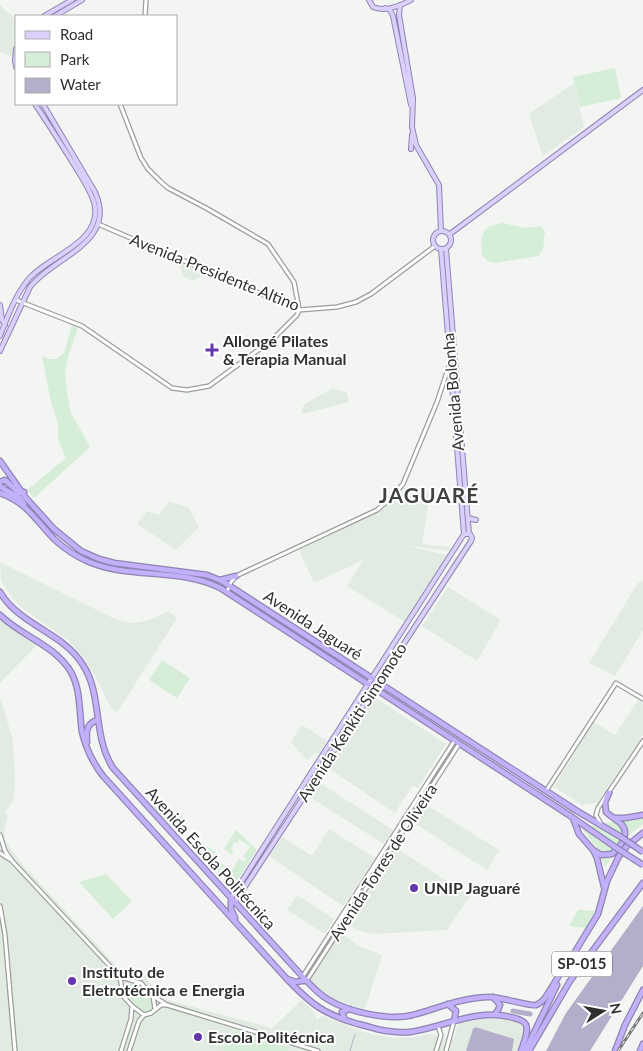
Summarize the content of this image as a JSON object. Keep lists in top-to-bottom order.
{
  "streets": {
    "highway": ["Avenida Jaguaré", "Avenida Escola Politécnica", "SP-015"],
    "main road": ["Avenida Bolonha", "Avenida Kenkiti Simomoto"],
    "street": ["Avenida Presidente Altino", "Avenida Torres de Oliveira"]
  },
  "crossings": [
    ["Avenida Presidente Altino", "Avenida Bolonha"],
    ["Avenida Bolonha", "Avenida Kenkiti Simomoto"],
    ["Avenida Jaguaré", "Avenida Kenkiti Simomoto"],
    ["Avenida Jaguaré", "Avenida Torres de Oliveira"],
    ["Avenida Kenkiti Simomoto", "Avenida Escola Politécnica"],
    ["Avenida Escola Politécnica", "Avenida Torres de Oliveira"]
  ],
  "districts": ["JAGUARÉ"],
  "places": {
    "health": ["Allongé Pilates & Terapia Manual"],
    "other": ["UNIP Jaguaré", "Instituto de Eletrotécnica e Energia", "Escola Politécnica"]
  },
  "legend": ["Road", "Park", "Water"],
  "north": "right"
}
